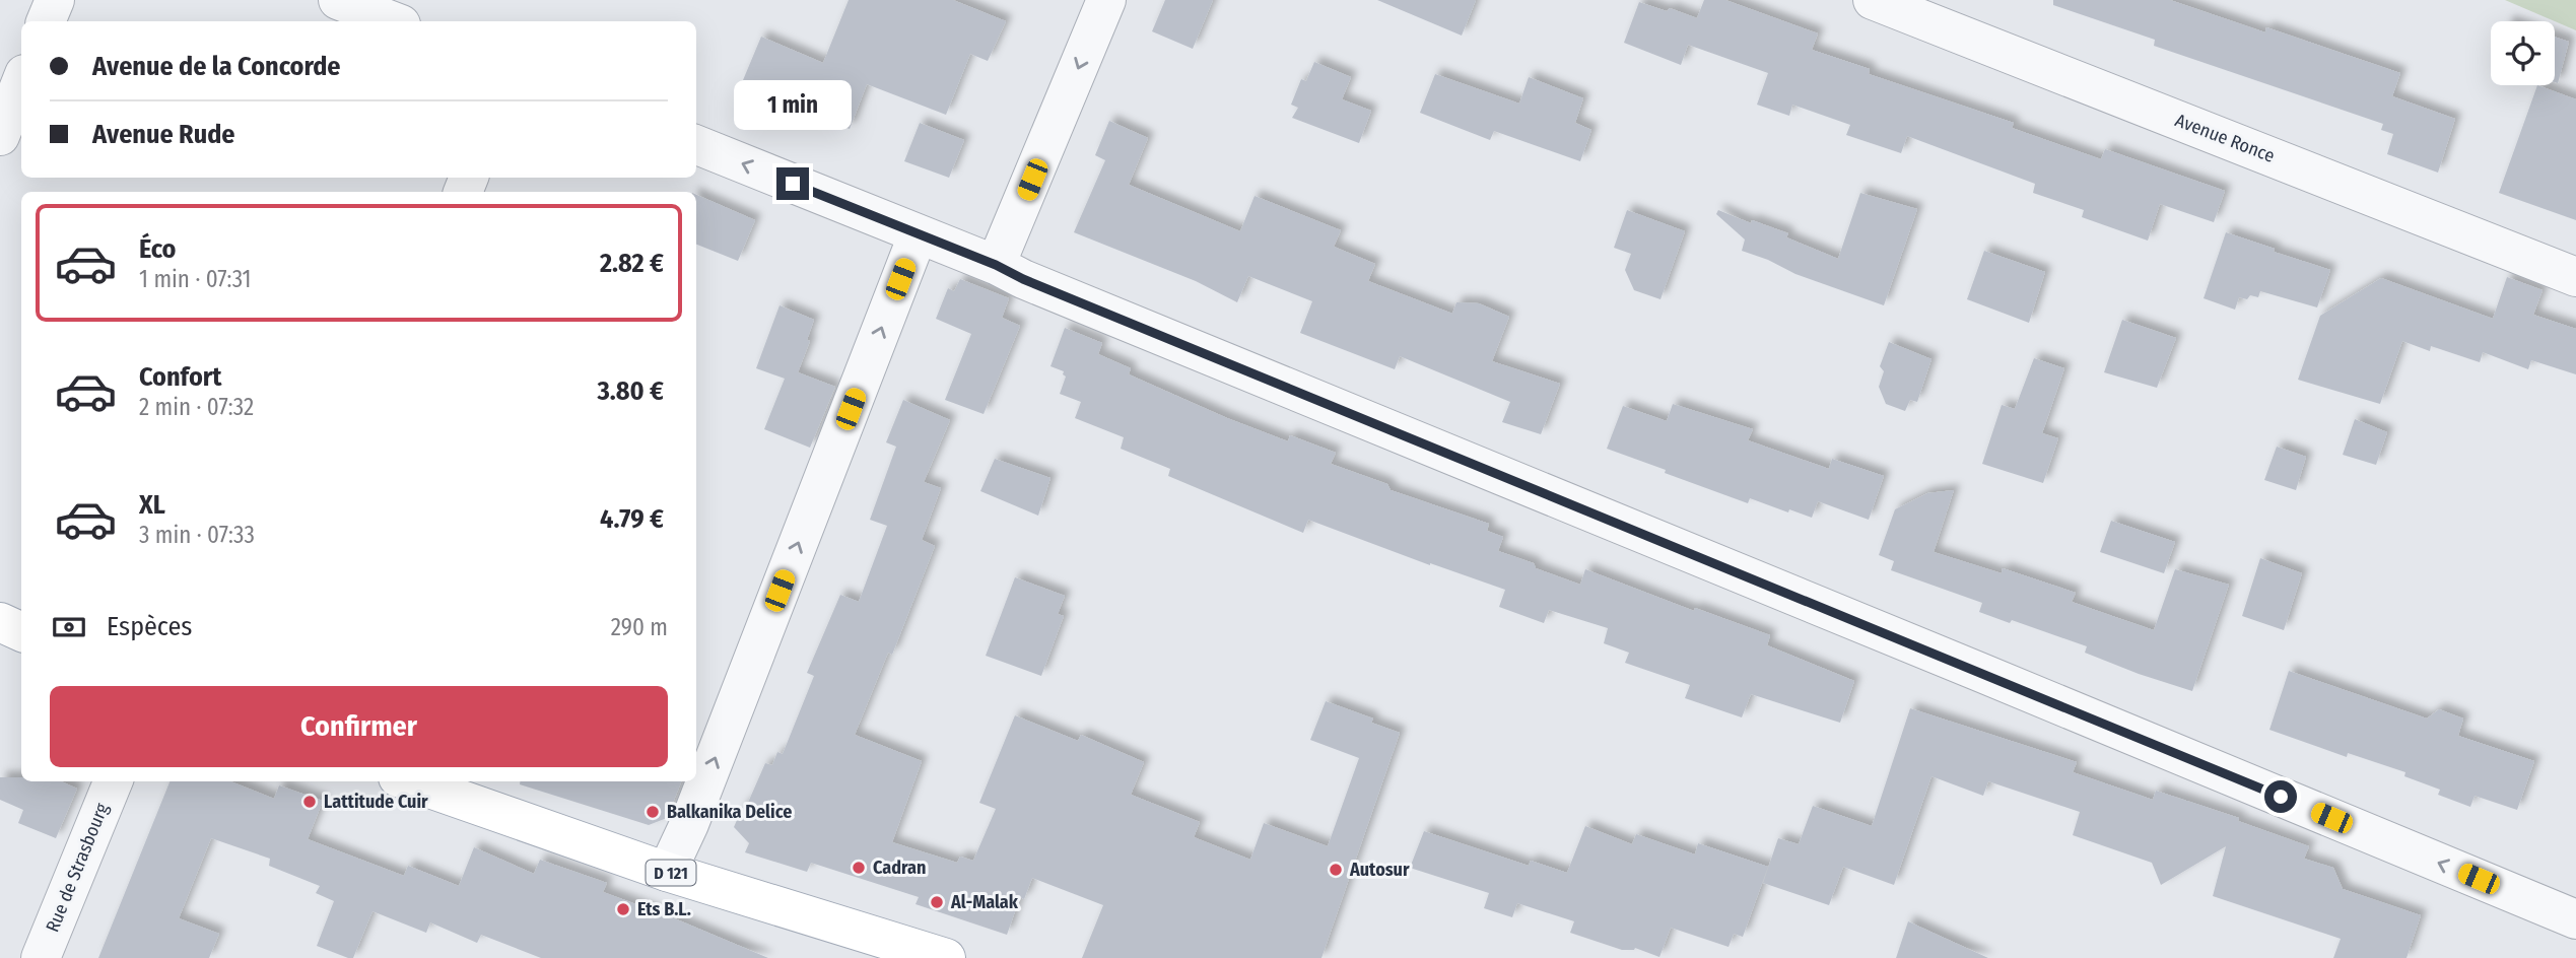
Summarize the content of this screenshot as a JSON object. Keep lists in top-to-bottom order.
{
  "streets": {
    "main road": ["D 121"],
    "street": ["Avenue Ronce", "Rue de Strasbourg"]
  },
  "places": [
    "Lattitude Cuir",
    "Balkanika Delice",
    "Cadran",
    "Autosur",
    "Al-Malak",
    "Ets B.L."
  ],
  "page": {
    "banner": ["Avenue de la Concorde", "Avenue Rude"],
    "bubble": "1 min",
    "list": [
      {
        "name": "Éco",
        "note": "1 min · 07:31",
        "value": "2.82 €"
      },
      {
        "name": "Confort",
        "note": "2 min · 07:32",
        "value": "3.80 €"
      },
      {
        "name": "XL",
        "note": "3 min · 07:33",
        "value": "4.79 €"
      }
    ],
    "pay": ["Espèces", "290 m"],
    "buttons": "Confirmer"
  }
}
